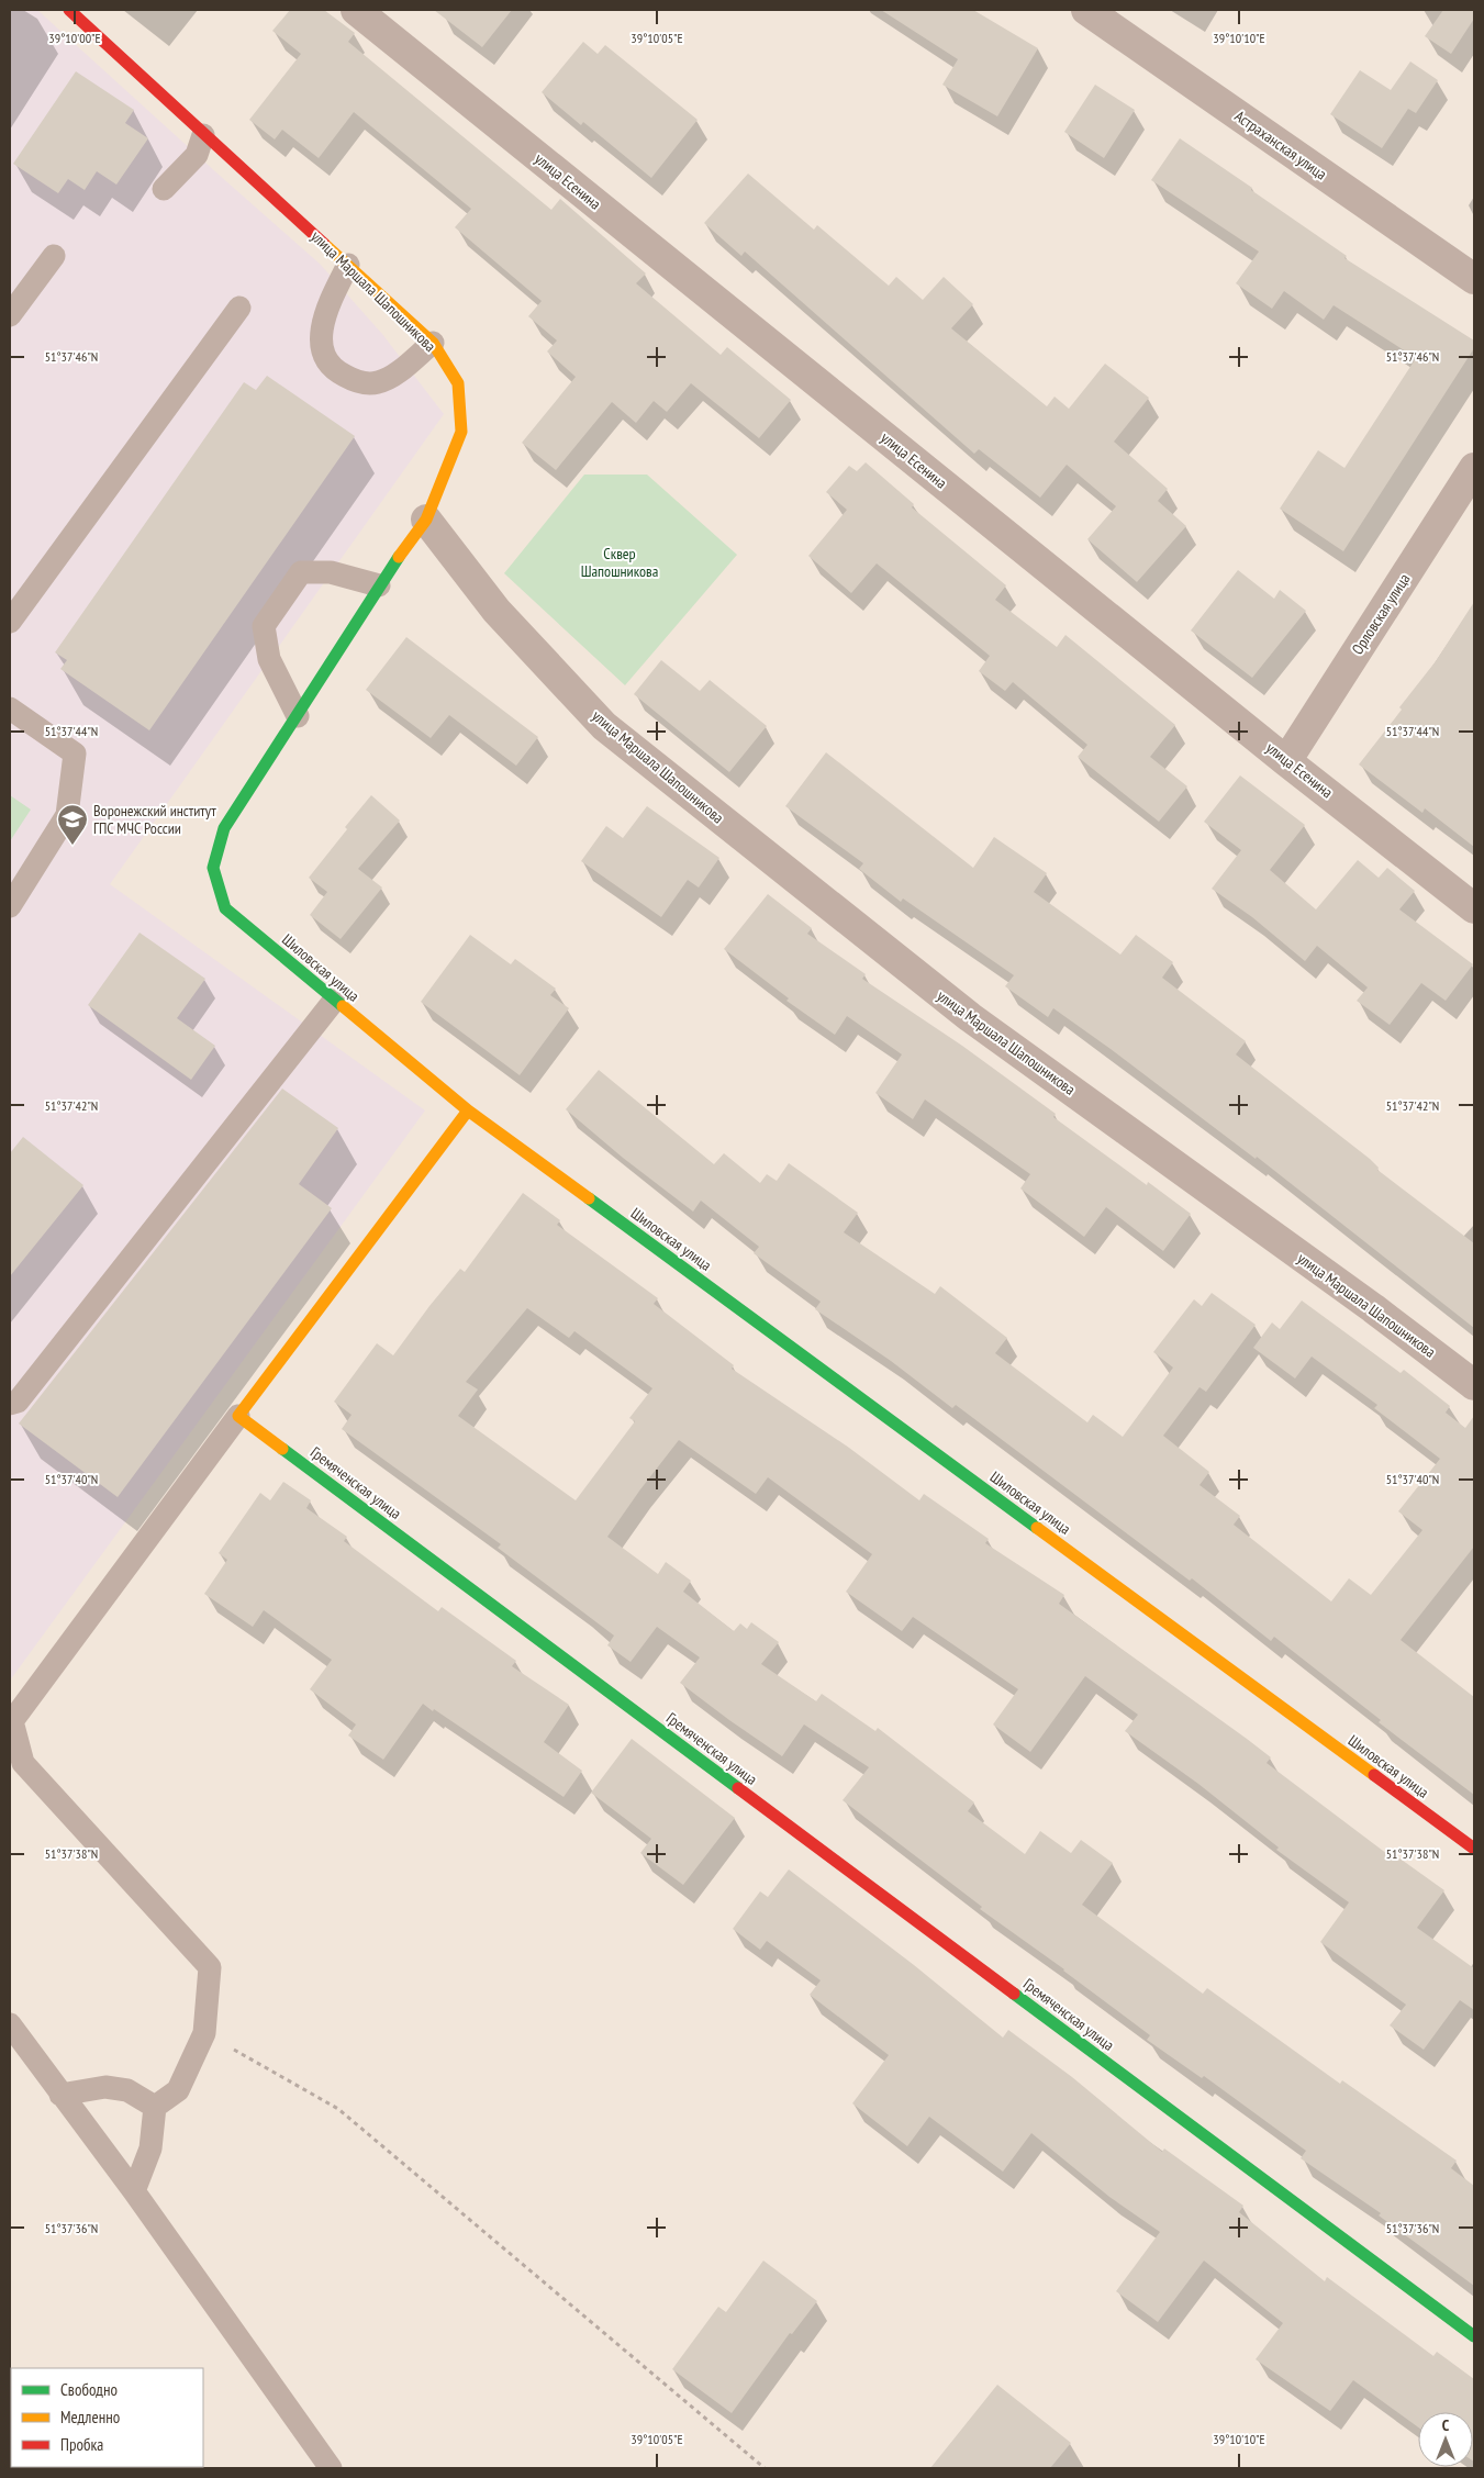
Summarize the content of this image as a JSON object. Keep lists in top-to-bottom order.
{
  "streets": {
    "street": [
      "Астраханская улица",
      "улица Есенина",
      "улица Маршала Шапошникова",
      "Орловская улица",
      "Шиловская улица",
      "Гремяченская улица"
    ]
  },
  "crossings": [
    ["улица Есенина", "Орловская улица"],
    ["улица Маршала Шапошникова", "Шиловская улица"]
  ],
  "parks": ["Сквер Шапошникова"],
  "places": {
    "school or university": ["Воронежский институт ГПС МЧС России"]
  },
  "legend": ["Свободно", "Медленно", "Пробка"],
  "north": "top",
  "coordinates": [
    "39°10'00\"E",
    "39°10'05\"E",
    "39°10'10\"E",
    "51°37'46\"N",
    "51°37'44\"N",
    "51°37'42\"N",
    "51°37'40\"N",
    "51°37'38\"N",
    "51°37'36\"N"
  ]
}
